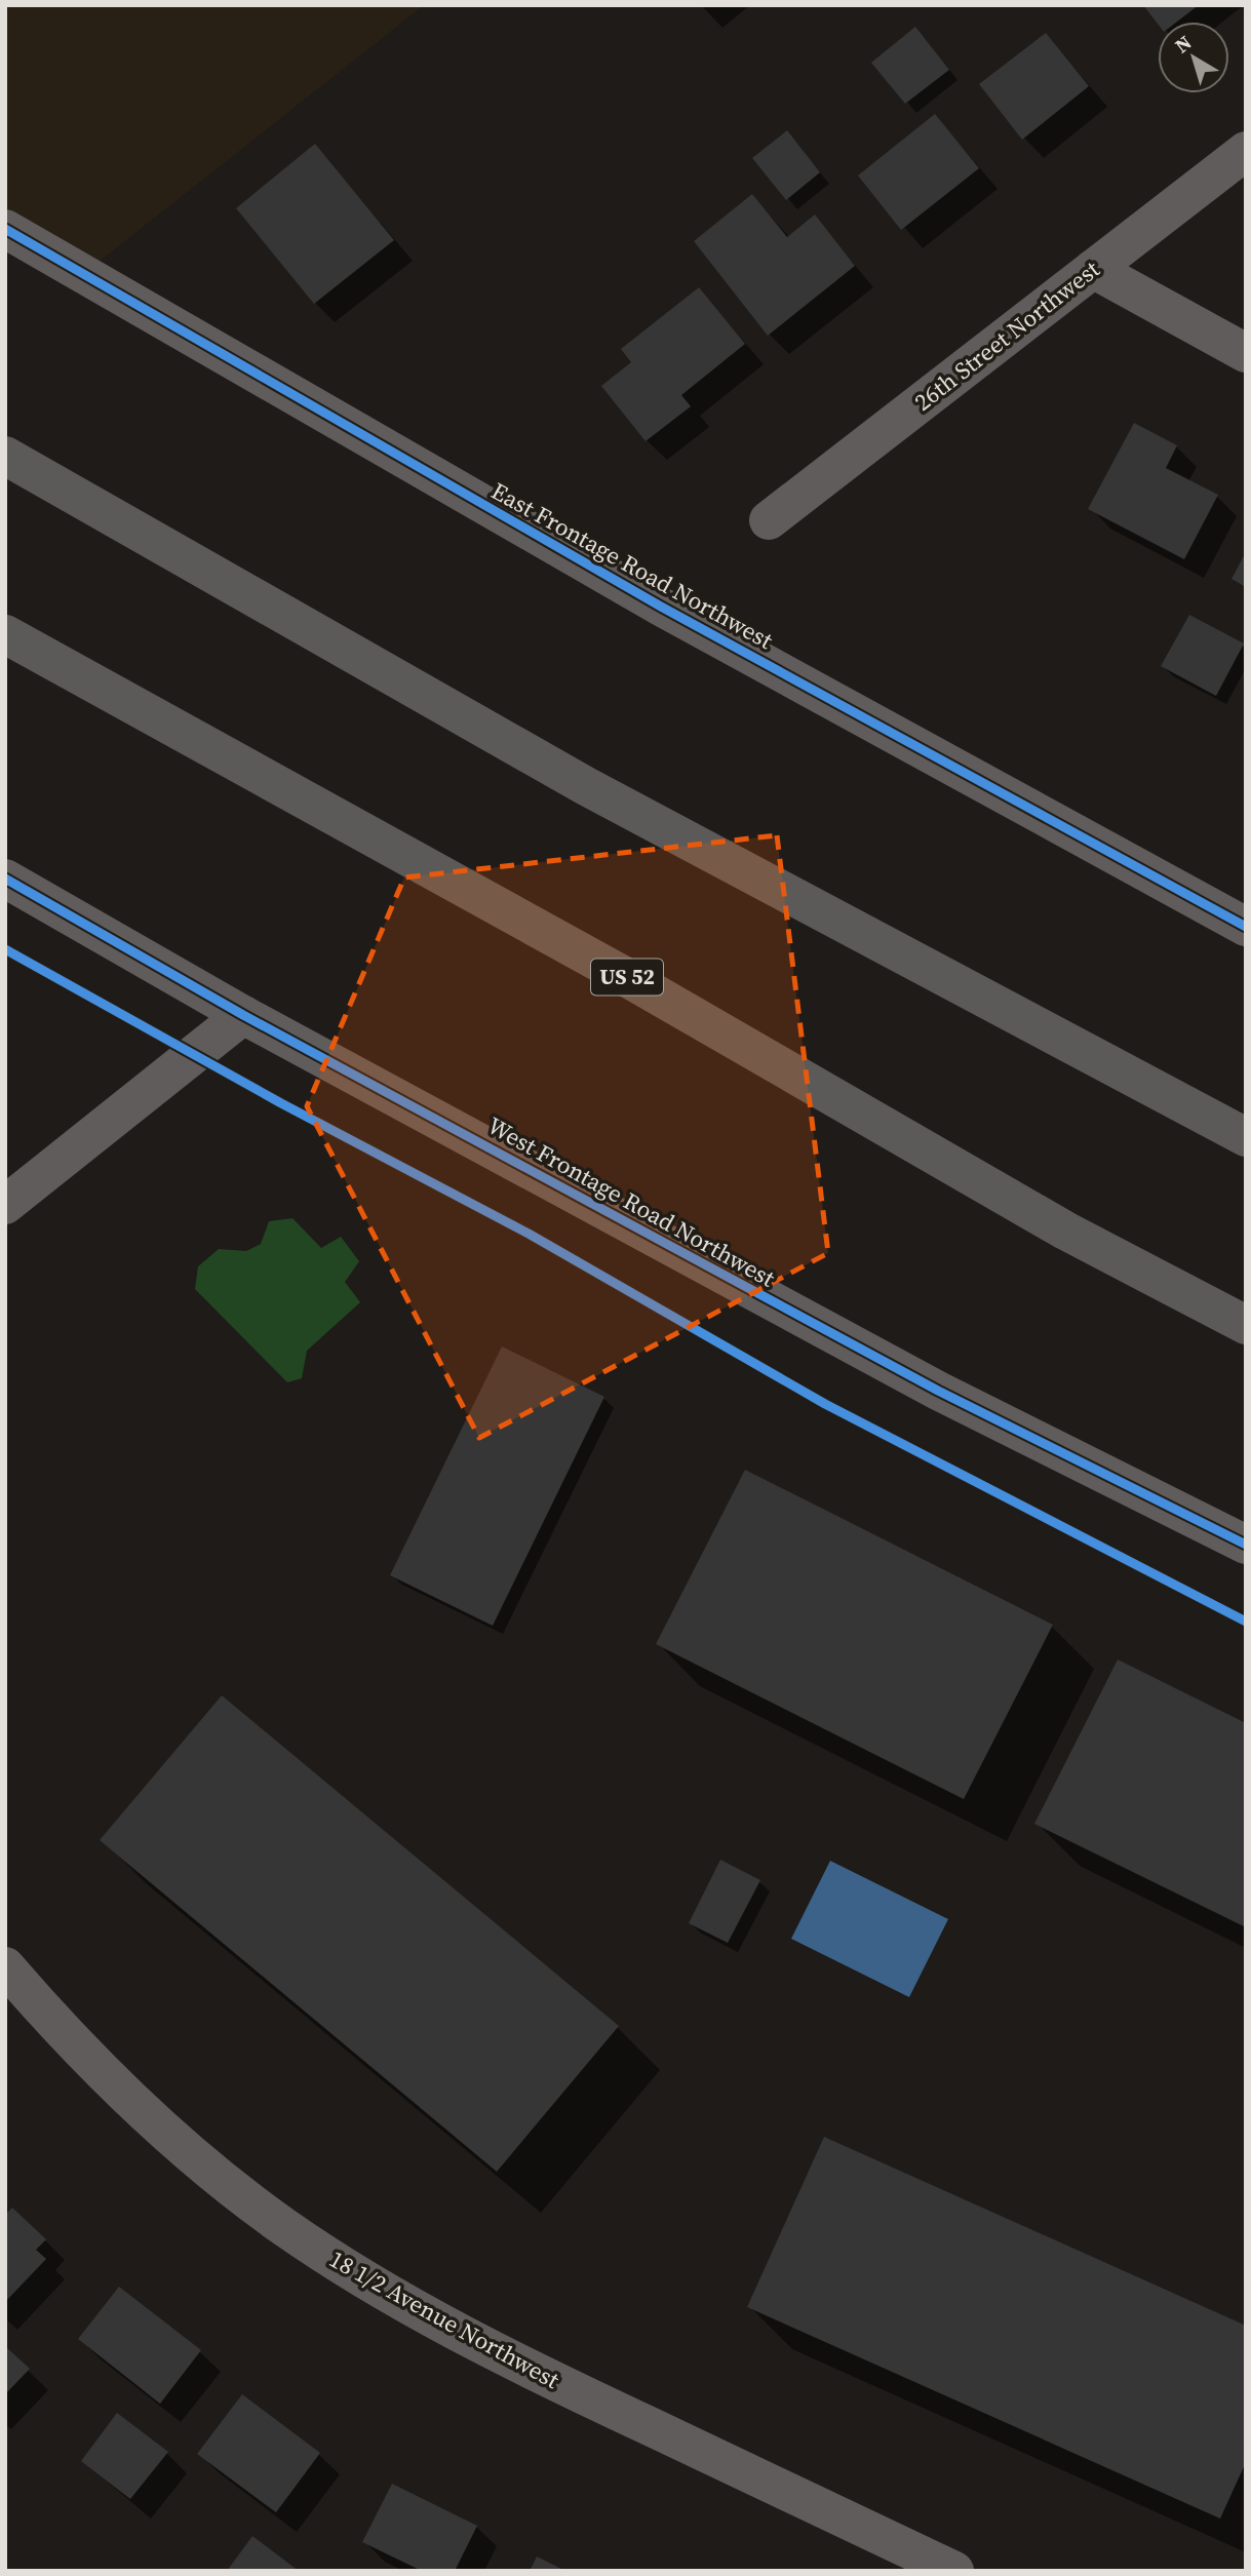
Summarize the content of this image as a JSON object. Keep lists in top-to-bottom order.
{
  "streets": {
    "highway": ["US 52"],
    "street": [
      "26th Street Northwest",
      "East Frontage Road Northwest",
      "West Frontage Road Northwest",
      "18 1/2 Avenue Northwest"
    ]
  },
  "north": "top left"
}
